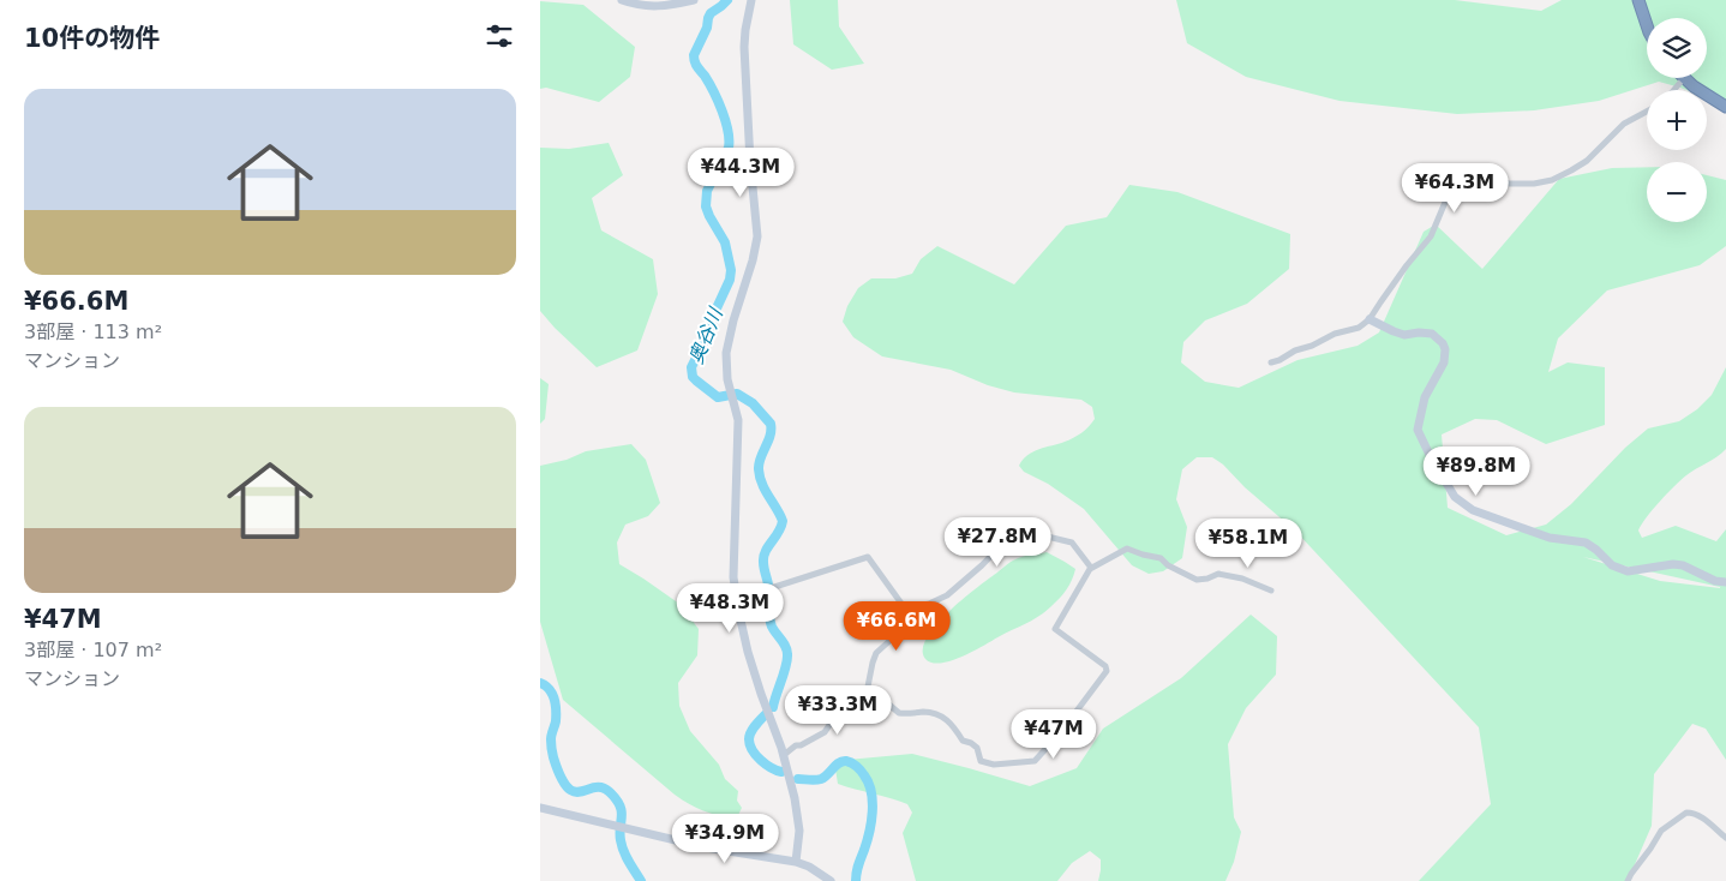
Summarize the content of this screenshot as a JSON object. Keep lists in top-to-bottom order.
{
  "water": ["奥谷川"],
  "page": {
    "heading": "10件の物件",
    "map_buttons": ["+", "−"],
    "list": [
      {
        "name": "¥66.6M",
        "note": "3部屋 · 113 m² · マンション"
      },
      {
        "name": "¥47M",
        "note": "3部屋 · 107 m² · マンション"
      }
    ],
    "price": [
      "¥44.3M",
      "¥64.3M",
      "¥89.8M",
      "¥27.8M",
      "¥58.1M",
      "¥48.3M",
      "¥66.6M",
      "¥33.3M",
      "¥47M",
      "¥34.9M"
    ]
  }
}
